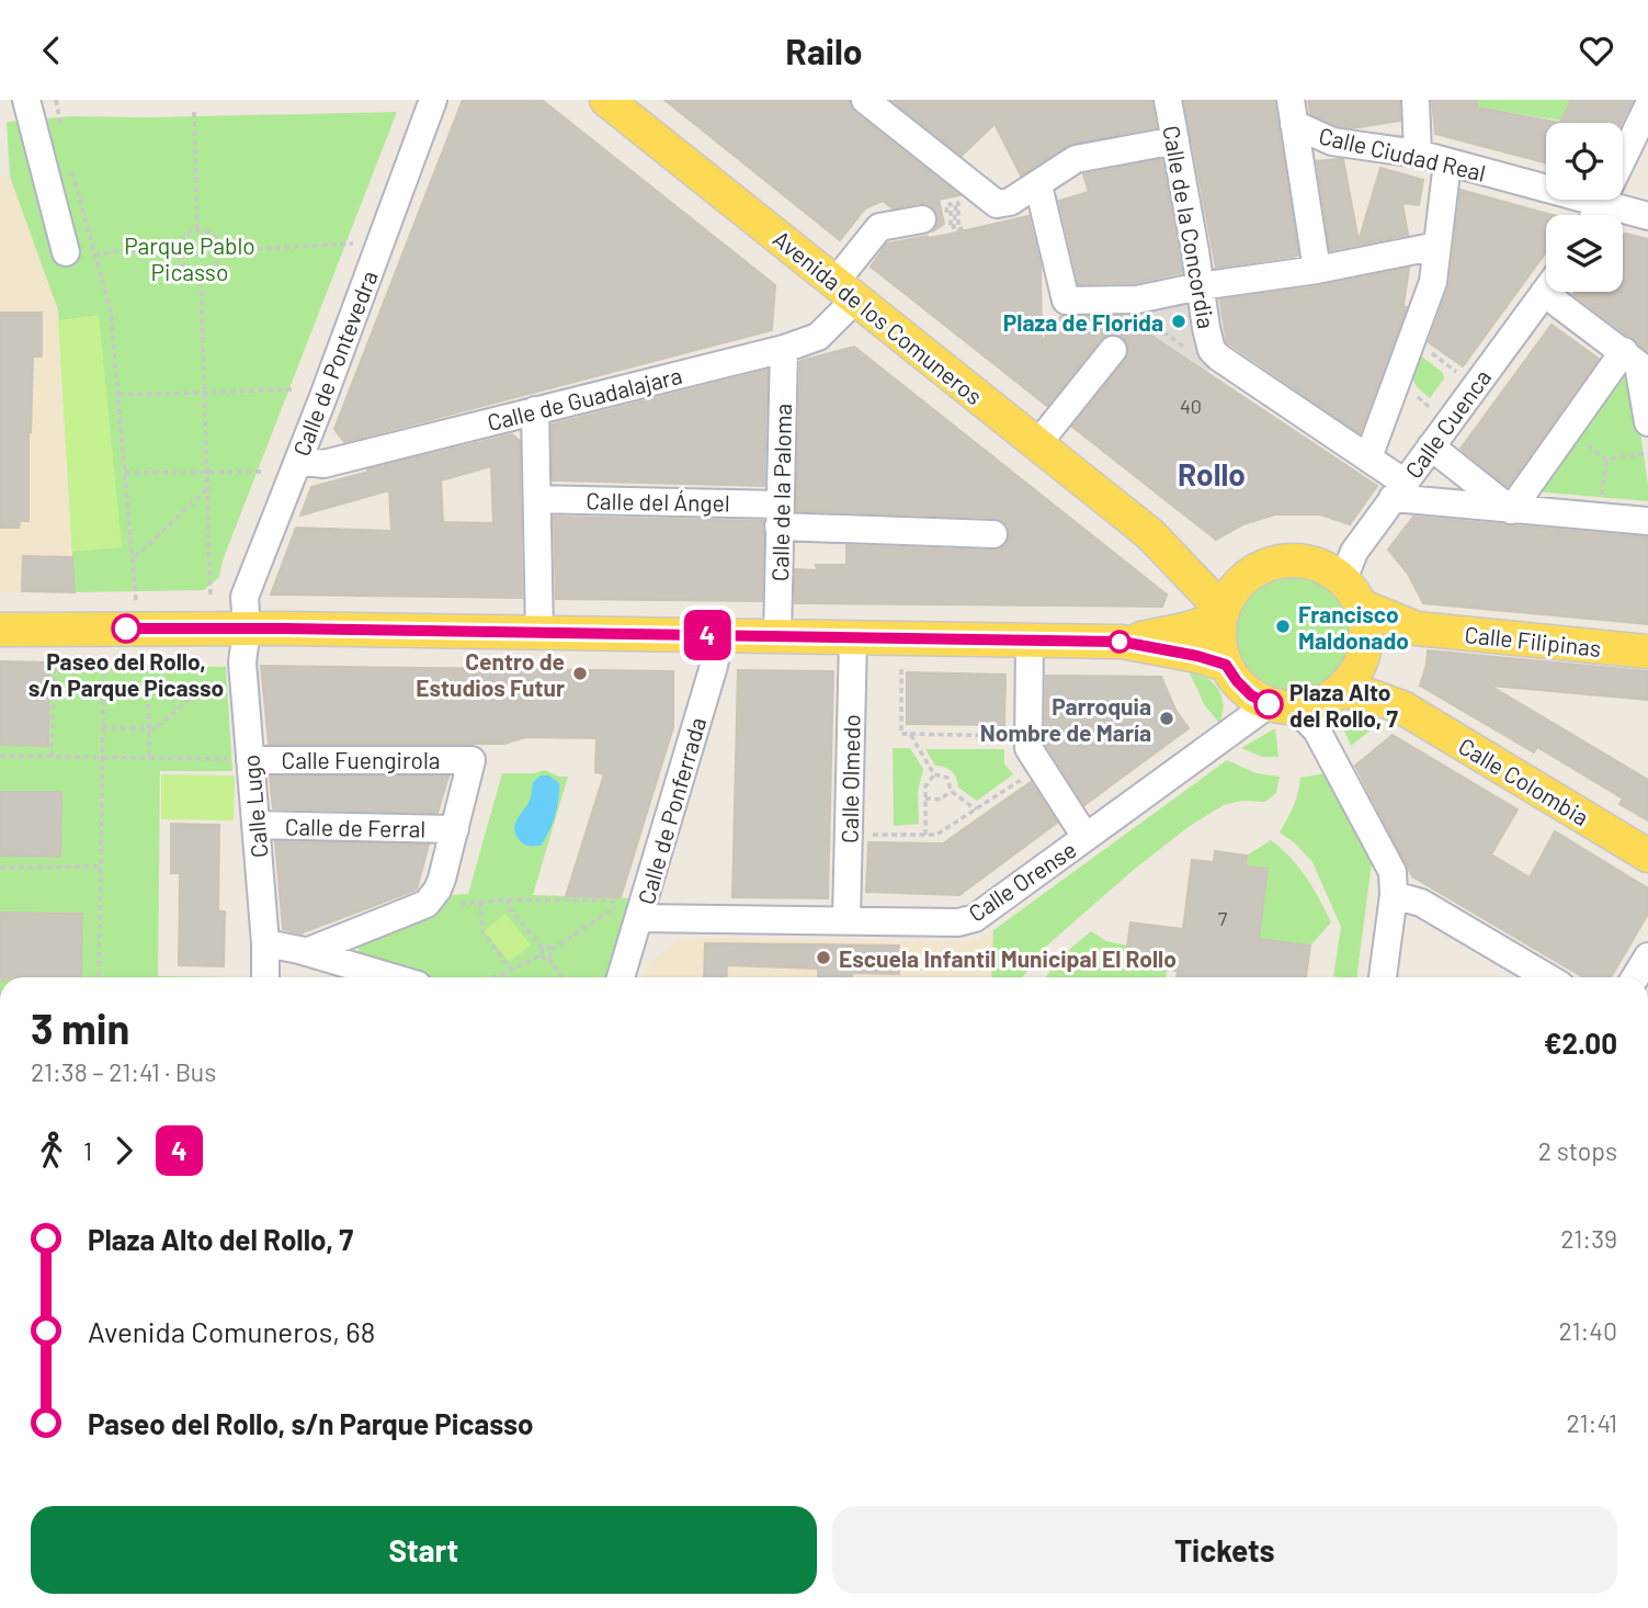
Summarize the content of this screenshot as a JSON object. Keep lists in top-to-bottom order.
{
  "streets": {
    "main road": ["Avenida de los Comuneros", "Calle Filipinas", "Calle Colombia"],
    "street": [
      "Calle Ciudad Real",
      "Calle de la Concordia",
      "Calle de Pontevedra",
      "Calle de Guadalajara",
      "Calle Cuenca",
      "Calle de la Paloma",
      "Calle del Ángel",
      "Calle Fuengirola",
      "Calle Olmedo",
      "Calle Lugo",
      "Calle de Ponferrada",
      "Calle de Ferral",
      "Calle Orense"
    ]
  },
  "crossings": [
    ["Calle de la Concordia", "Calle Cuenca"],
    ["Avenida de los Comuneros", "Calle de Guadalajara"],
    ["Avenida de los Comuneros", "Calle Cuenca"],
    ["Avenida de los Comuneros", "Calle Filipinas"],
    ["Avenida de los Comuneros", "Calle Colombia"],
    ["Avenida de los Comuneros", "Calle Orense"],
    ["Calle de Pontevedra", "Calle de Guadalajara"],
    ["Calle de Pontevedra", "Calle Lugo"],
    ["Calle de Guadalajara", "Calle de la Paloma"],
    ["Calle Cuenca", "Calle Filipinas"],
    ["Calle Cuenca", "Calle Colombia"],
    ["Calle Cuenca", "Calle Orense"],
    ["Calle de la Paloma", "Calle del Ángel"],
    ["Calle Filipinas", "Calle Colombia"],
    ["Calle Filipinas", "Calle Orense"],
    ["Calle Fuengirola", "Calle Lugo"],
    ["Calle Fuengirola", "Calle de Ferral"],
    ["Calle Olmedo", "Calle Orense"],
    ["Calle Colombia", "Calle Orense"],
    ["Calle Lugo", "Calle de Ferral"],
    ["Calle de Ponferrada", "Calle Orense"]
  ],
  "districts": ["Rollo"],
  "parks": ["Parque Pablo Picasso"],
  "places": [
    "Plaza de Florida",
    "Francisco Maldonado",
    "Paseo del Rollo, s/n Parque Picasso",
    "Centro de Estudios Futur",
    "Plaza Alto del Rollo, 7",
    "Parroquia Nombre de María",
    "Escuela Infantil Municipal El Rollo"
  ],
  "lines": ["bus line 4"],
  "house_numbers": ["40", "7"],
  "page": {
    "header": "Railo",
    "on_map": "4",
    "heading": ["3 min", "21:38 – 21:41 · Bus", "€2.00"],
    "legs": ["1", "4", "2 stops"],
    "list": [
      {
        "name": "Plaza Alto del Rollo, 7",
        "value": "21:39"
      },
      {
        "name": "Avenida Comuneros, 68",
        "value": "21:40"
      },
      {
        "name": "Paseo del Rollo, s/n Parque Picasso",
        "value": "21:41"
      }
    ],
    "buttons": ["Start", "Tickets"]
  }
}
